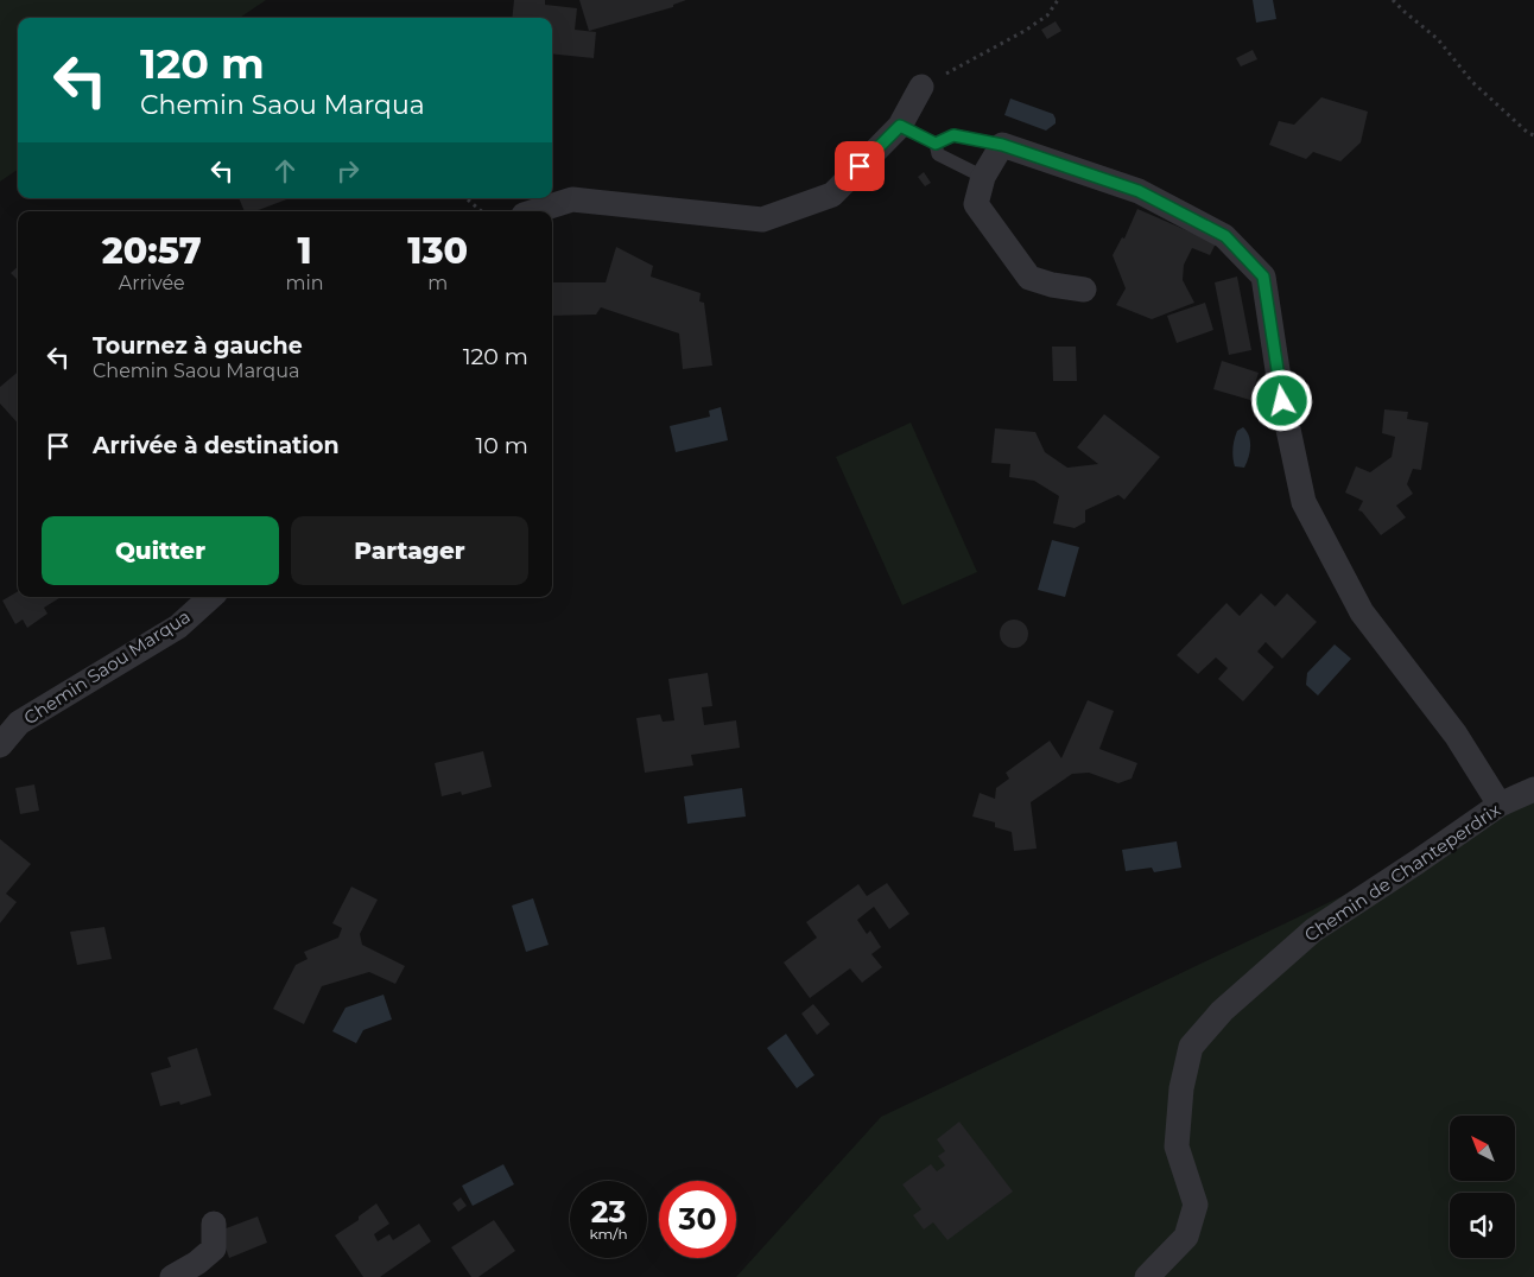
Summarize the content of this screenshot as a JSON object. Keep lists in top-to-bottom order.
{
  "streets": {
    "street": ["Chemin Saou Marqua", "Chemin de Chanteperdrix"]
  },
  "north": "top left",
  "page": {
    "turn": ["120 m", "Chemin Saou Marqua"],
    "eta": [
      "20:57",
      "Arrivée",
      "1",
      "min",
      "130",
      "m"
    ],
    "list": [
      {
        "name": "Tournez à gauche",
        "note": "Chemin Saou Marqua",
        "value": "120 m"
      },
      {
        "name": "Arrivée à destination",
        "value": "10 m"
      }
    ],
    "buttons": ["Quitter", "Partager"],
    "speed": "23 km/h",
    "limit": "30"
  }
}
